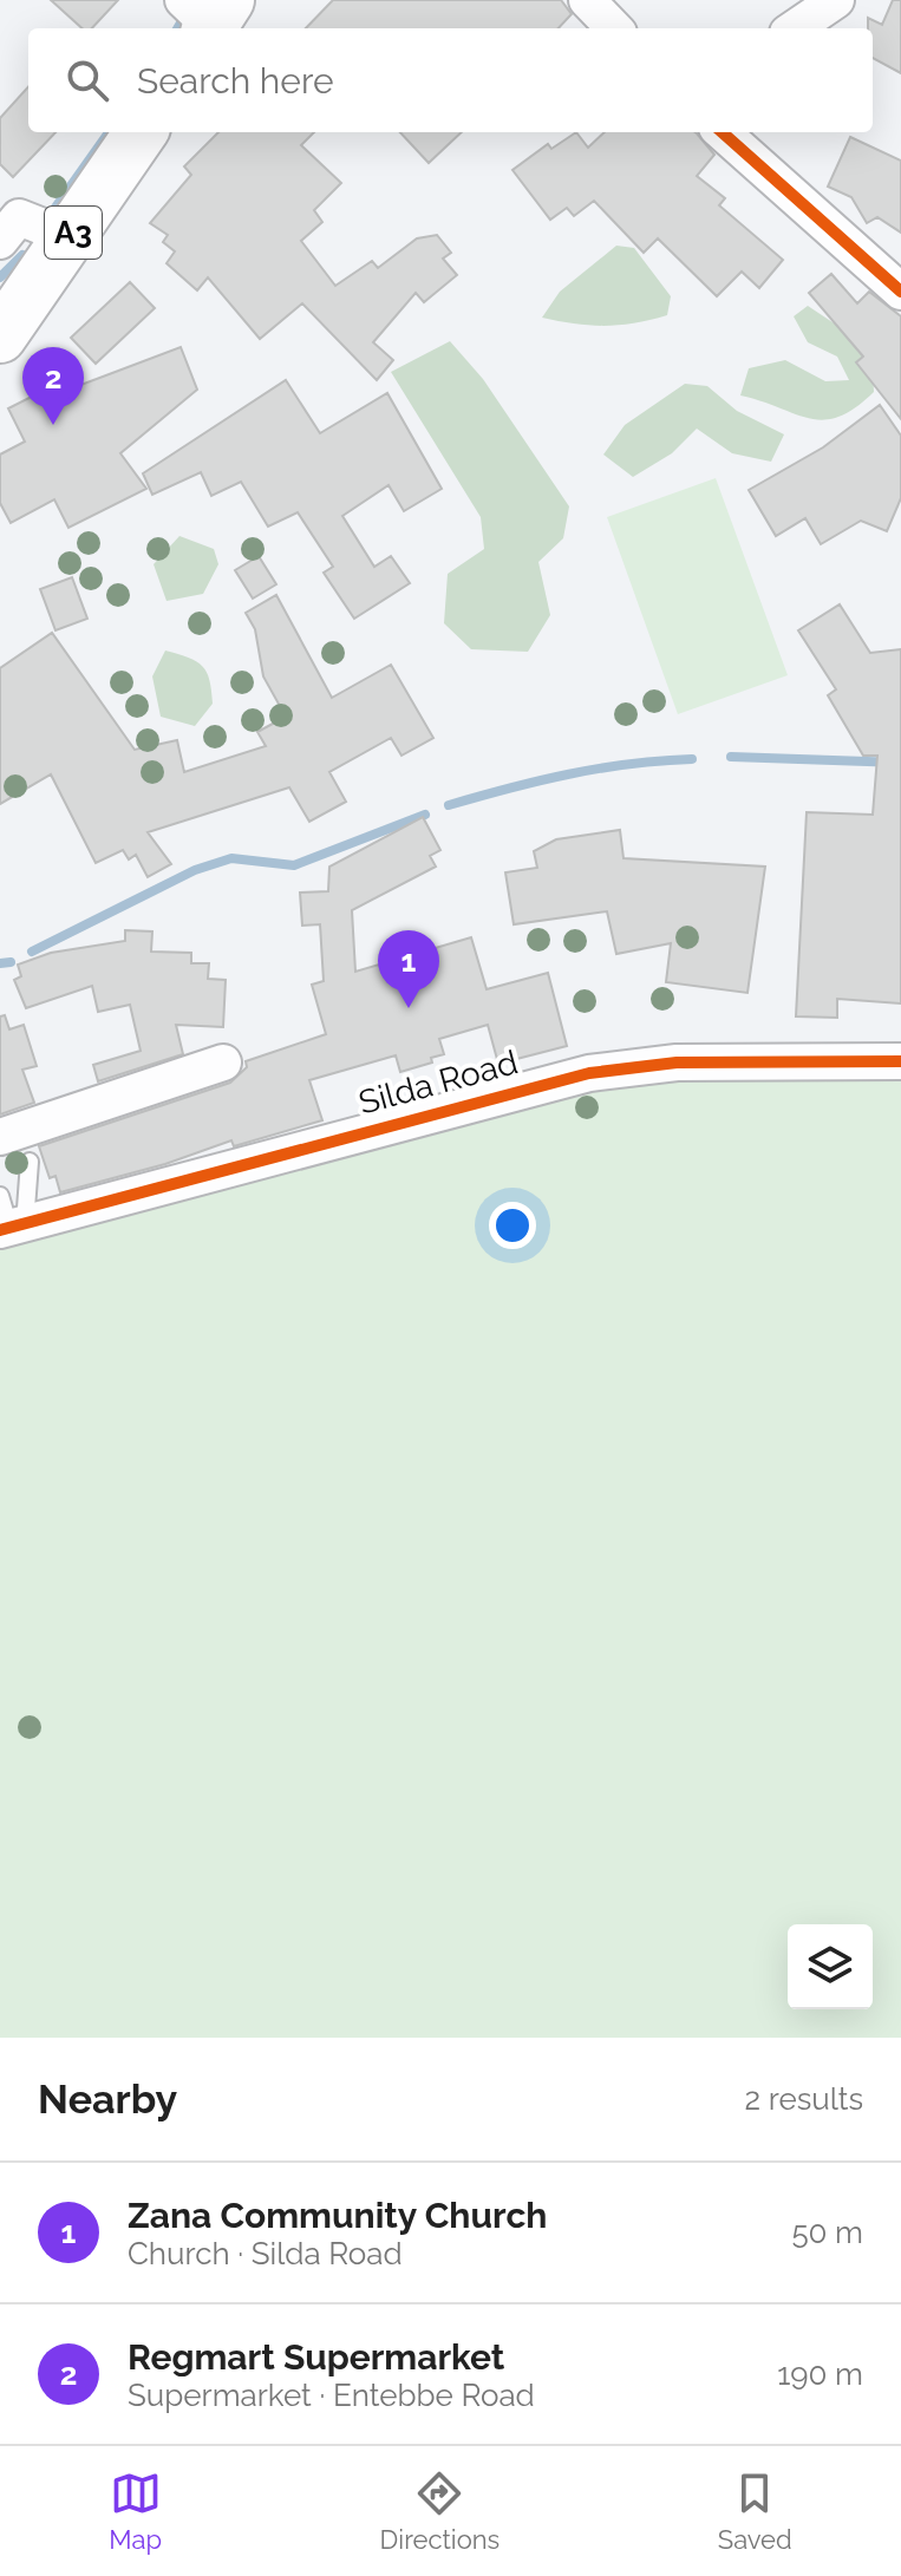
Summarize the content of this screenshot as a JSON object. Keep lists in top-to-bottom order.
{
  "streets": {
    "main road": ["A3"],
    "street": ["Silda Road"]
  },
  "page": {
    "search": "Search here",
    "pins": ["2", "1"],
    "heading": ["Nearby", "2 results"],
    "list": [
      {
        "mark": "1",
        "name": "Zana Community Church",
        "note": "Church · Silda Road",
        "value": "50 m"
      },
      {
        "mark": "2",
        "name": "Regmart Supermarket",
        "note": "Supermarket · Entebbe Road",
        "value": "190 m"
      }
    ],
    "nav": ["Map", "Directions", "Saved"]
  }
}
